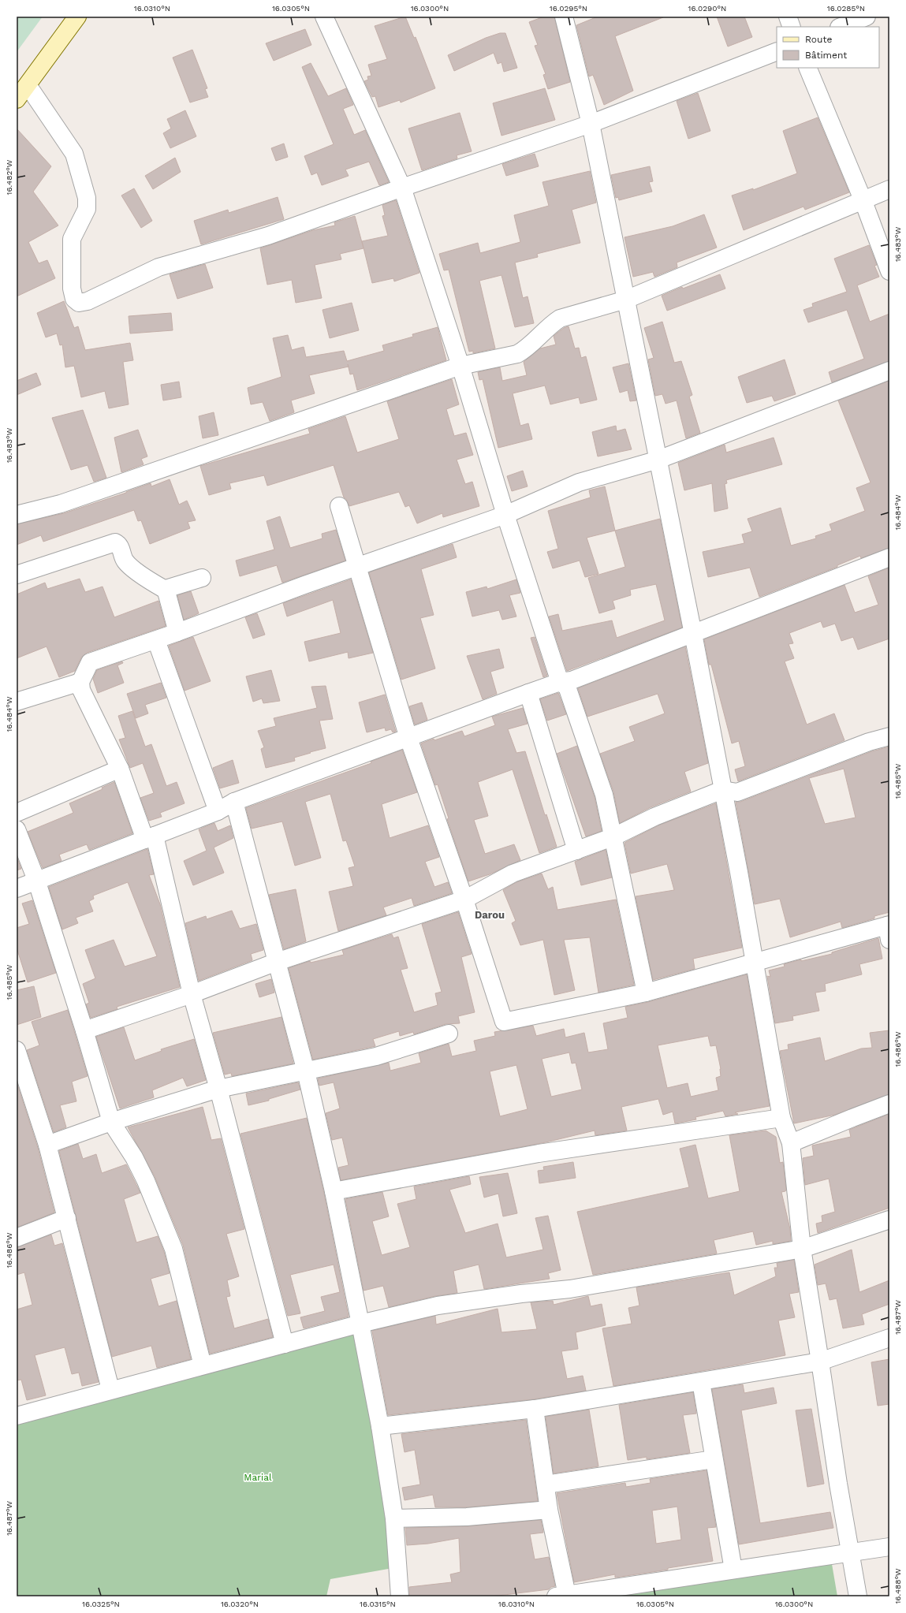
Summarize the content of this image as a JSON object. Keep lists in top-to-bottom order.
{
  "districts": ["Darou"],
  "parks": ["Marial"],
  "legend": ["Route", "Bâtiment"],
  "coordinates": [
    "16.0310°N",
    "16.0305°N",
    "16.0300°N",
    "16.0295°N",
    "16.0290°N",
    "16.0285°N",
    "16.482°W",
    "16.483°W",
    "16.484°W",
    "16.485°W",
    "16.486°W",
    "16.487°W",
    "16.488°W",
    "16.0325°N",
    "16.0320°N",
    "16.0315°N"
  ]
}
